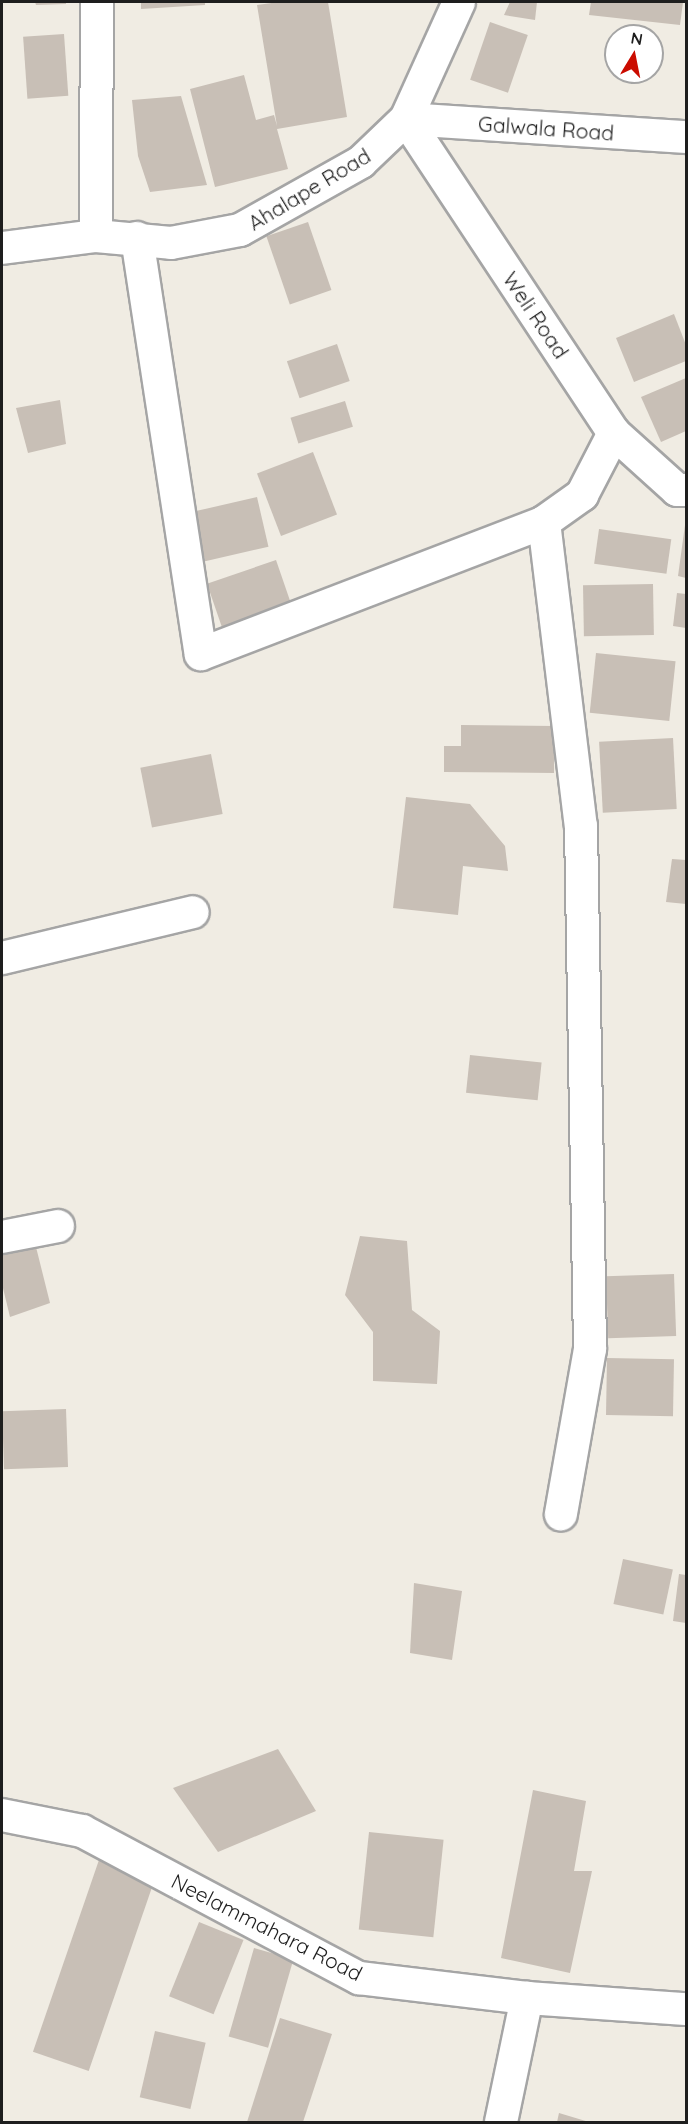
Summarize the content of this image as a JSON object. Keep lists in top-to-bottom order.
{
  "streets": {
    "street": [
      "Galwala Road",
      "Ahalape Road",
      "Weli Road",
      "Neelammahara Road"
    ]
  },
  "crossings": [
    ["Galwala Road", "Ahalape Road"],
    ["Galwala Road", "Weli Road"],
    ["Ahalape Road", "Weli Road"]
  ],
  "north": "top"
}
